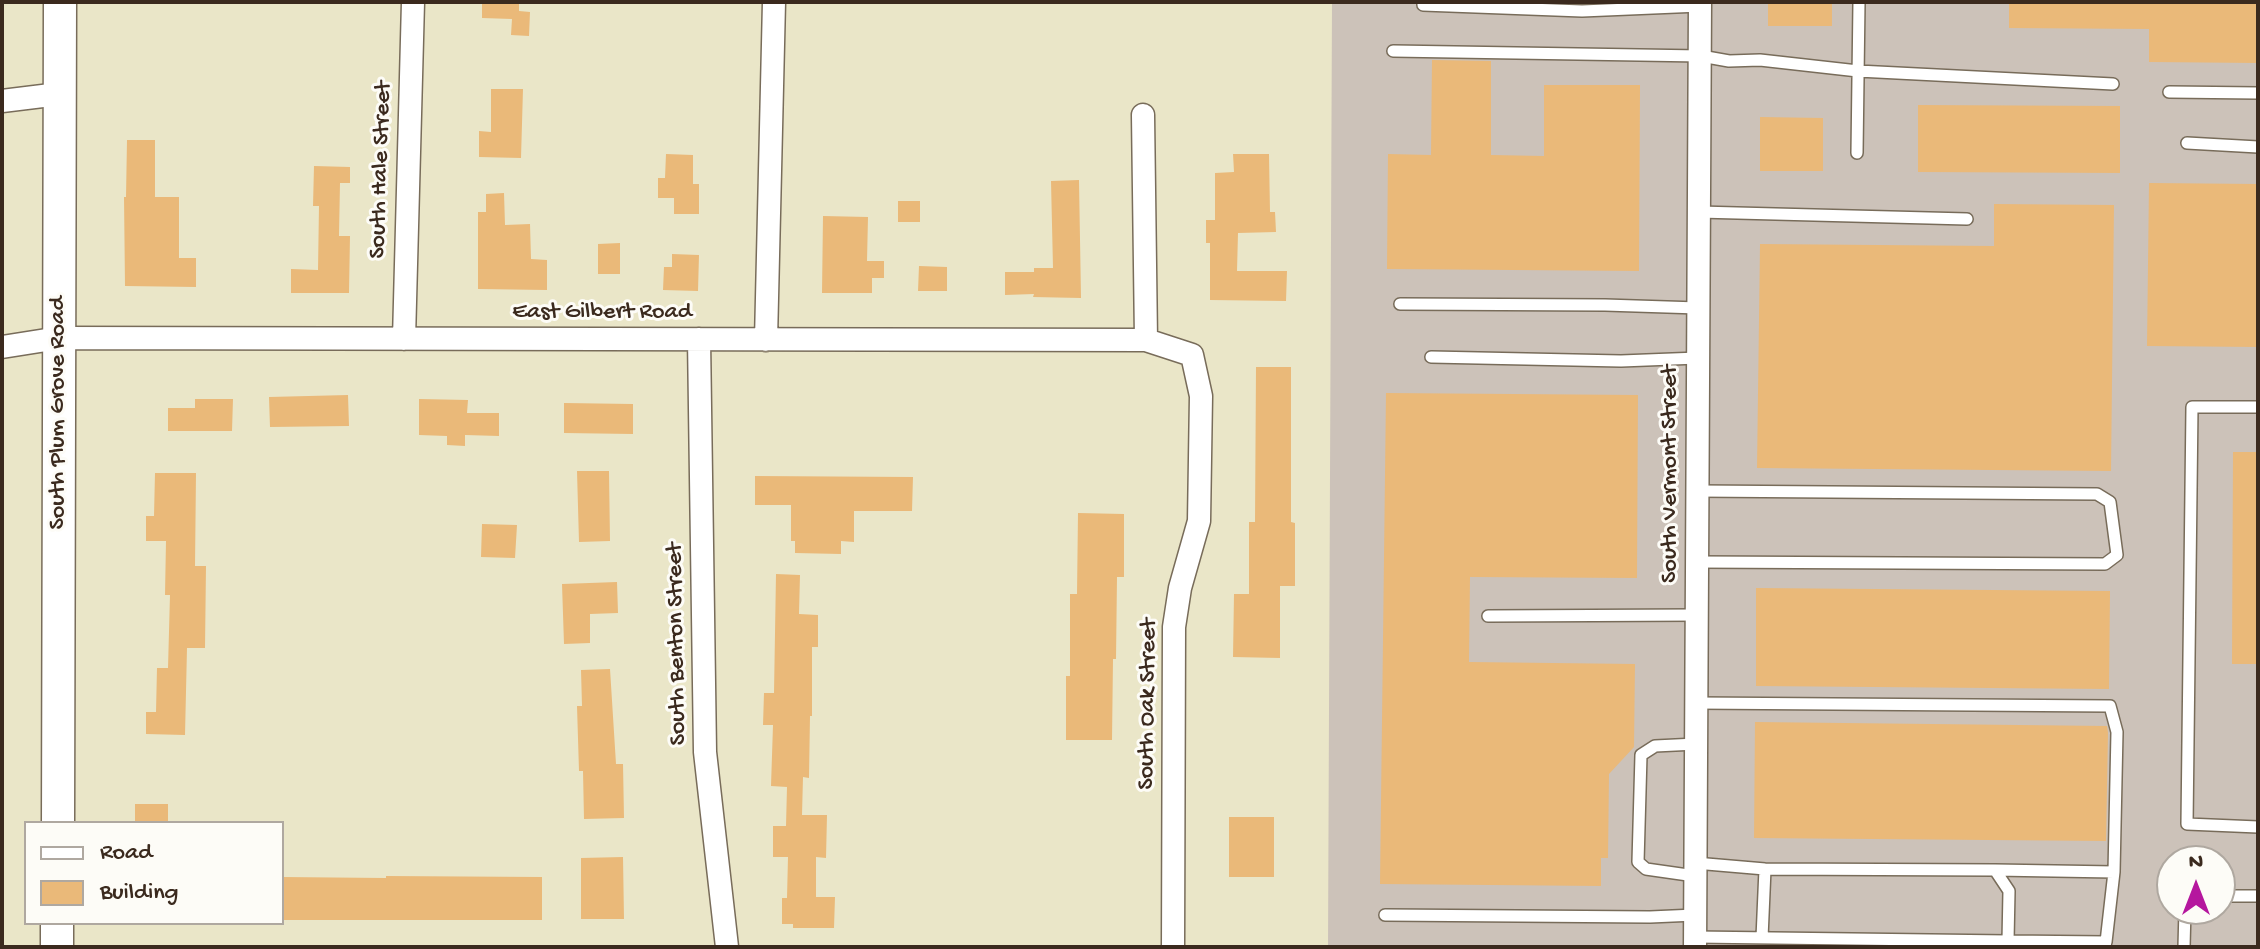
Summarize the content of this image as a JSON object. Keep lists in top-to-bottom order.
{
  "streets": {
    "main road": ["South Plum Grove Road"],
    "street": [
      "South Hale Street",
      "East Gilbert Road",
      "South Vermont Street",
      "South Benton Street",
      "South Oak Street"
    ]
  },
  "crossings": [
    ["South Hale Street", "East Gilbert Road"],
    ["East Gilbert Road", "South Plum Grove Road"],
    ["East Gilbert Road", "South Benton Street"],
    ["East Gilbert Road", "South Oak Street"]
  ],
  "legend": ["Road", "Building"],
  "north": "top"
}
